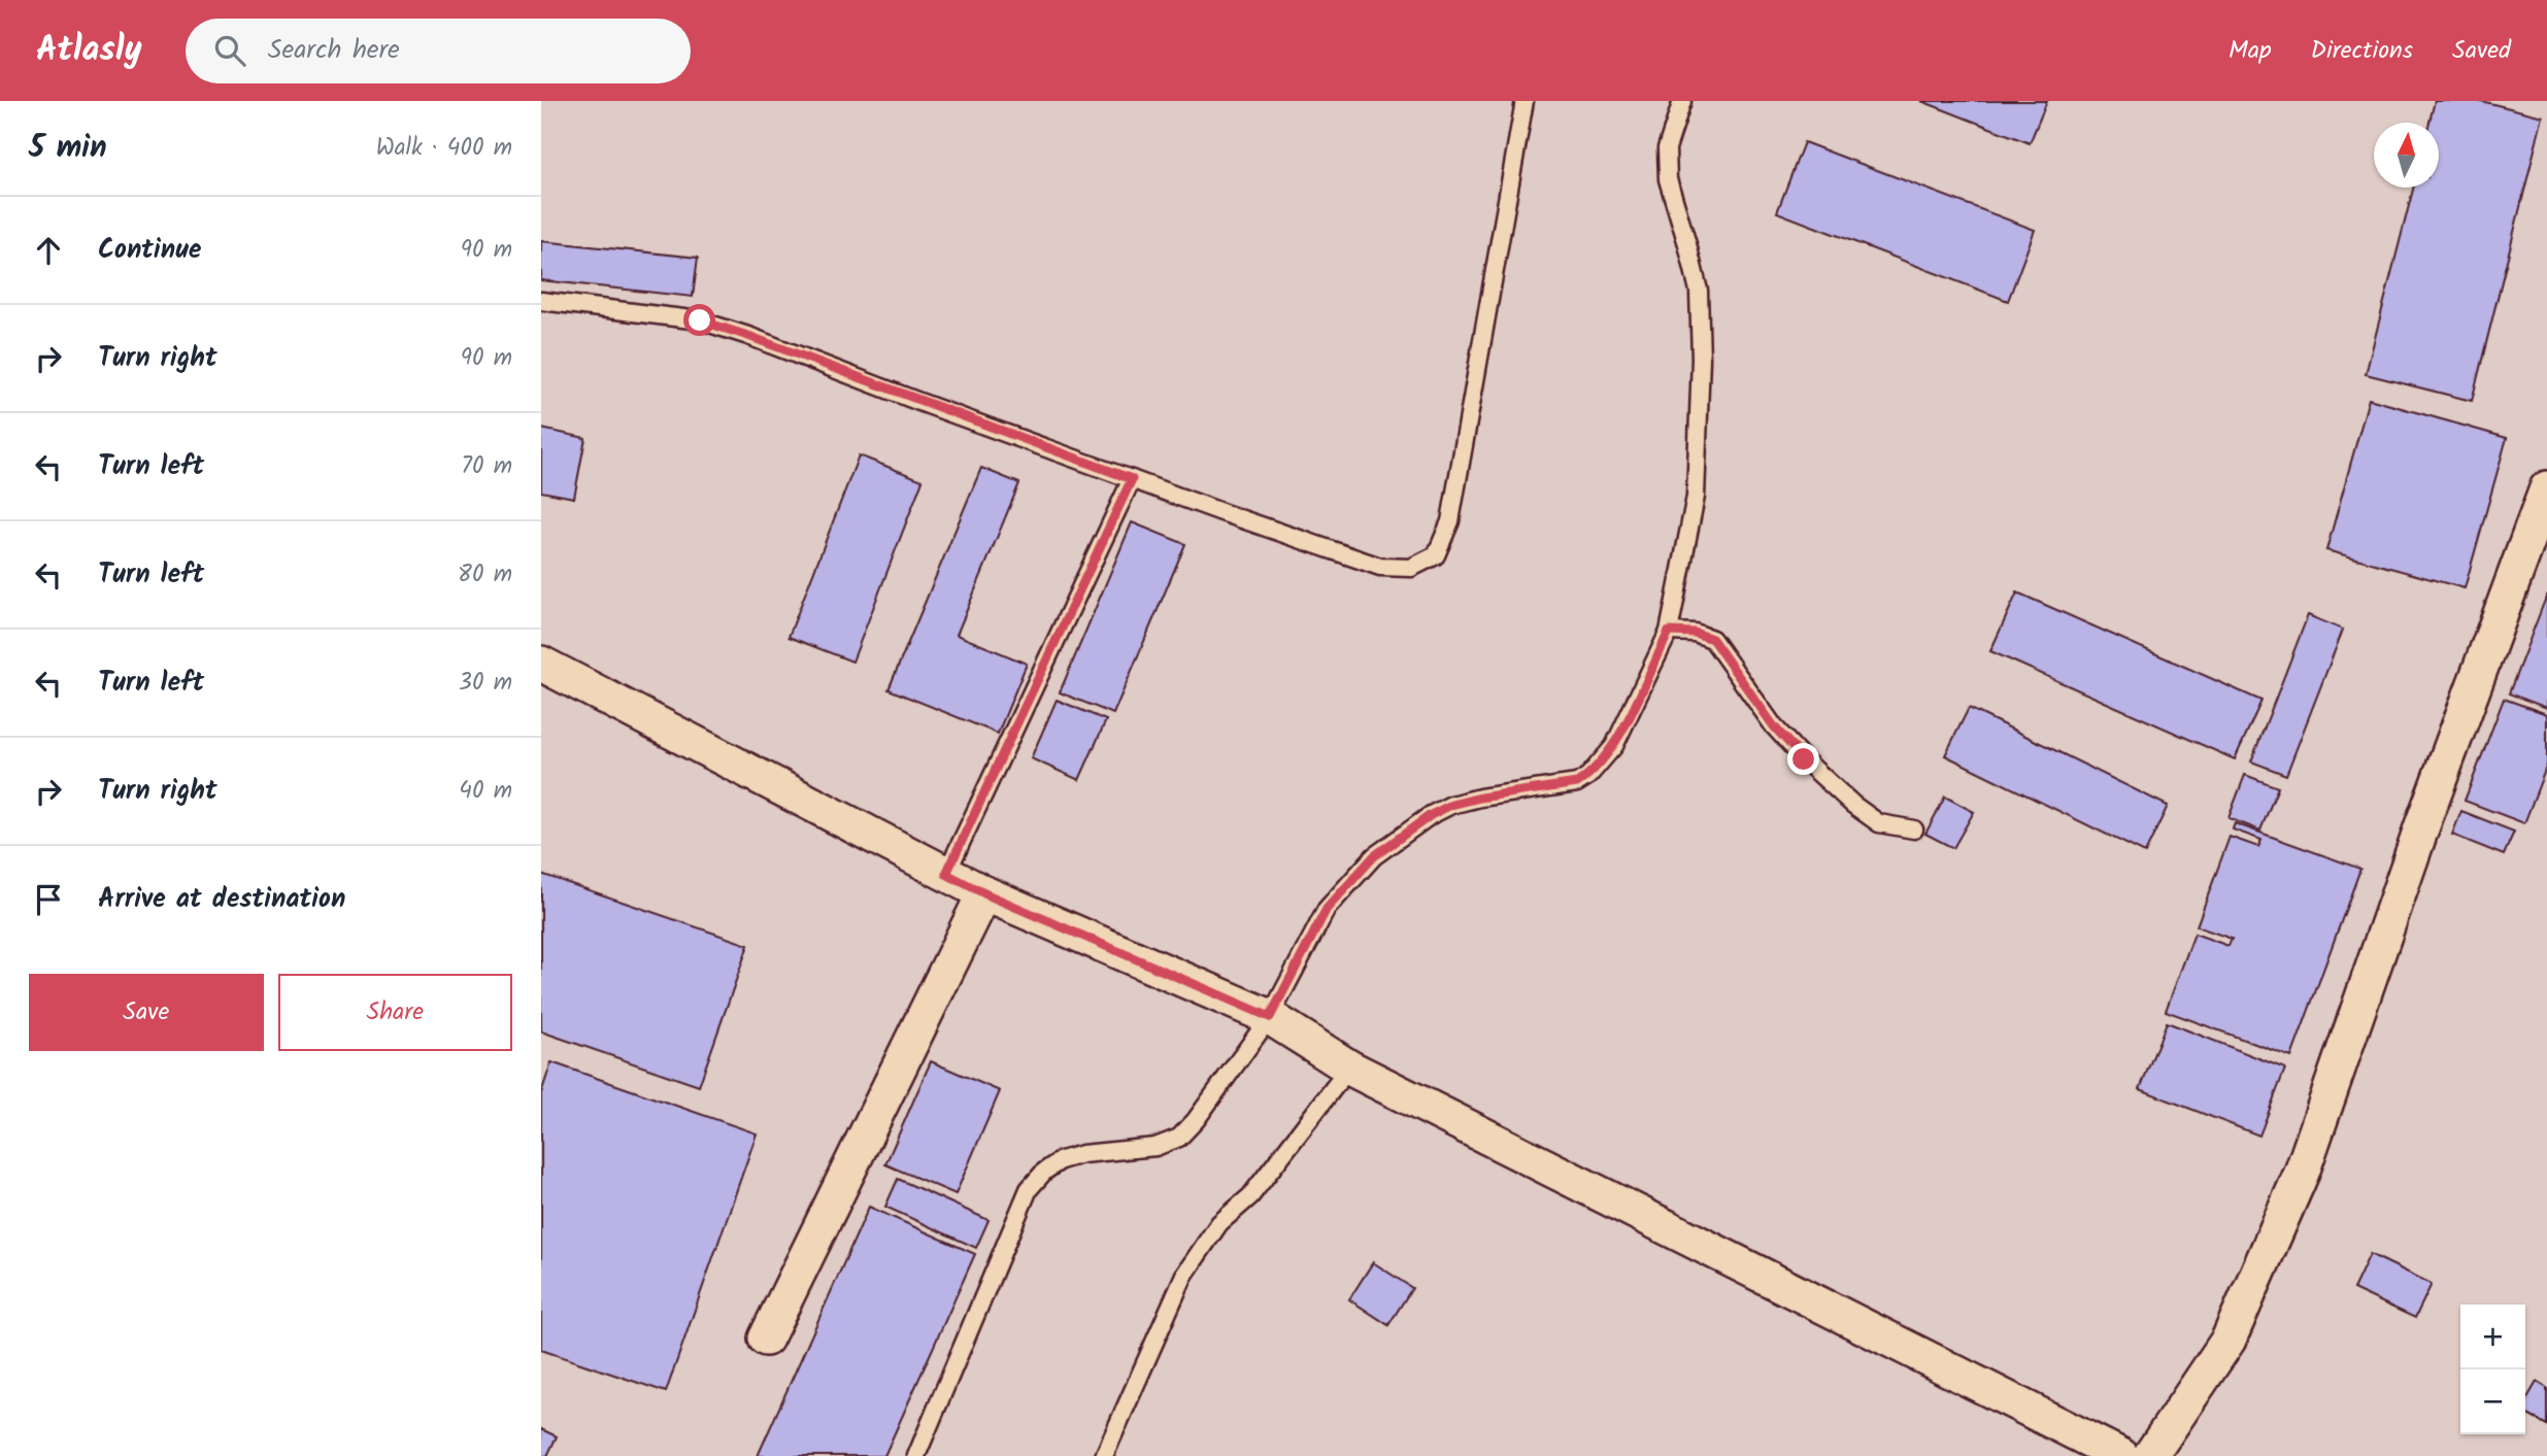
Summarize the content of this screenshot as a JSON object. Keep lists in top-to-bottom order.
{
  "north": "top",
  "page": {
    "header": "Atlasly",
    "search": "Search here",
    "nav": ["Map", "Directions", "Saved"],
    "heading": ["5 min", "Walk · 400 m"],
    "list": [
      ["Continue", "90 m"],
      ["Turn right", "90 m"],
      ["Turn left", "70 m"],
      ["Turn left", "80 m"],
      ["Turn left", "30 m"],
      ["Turn right", "40 m"],
      "Arrive at destination"
    ],
    "buttons": ["Save", "Share"],
    "map_buttons": ["+", "−"]
  }
}
